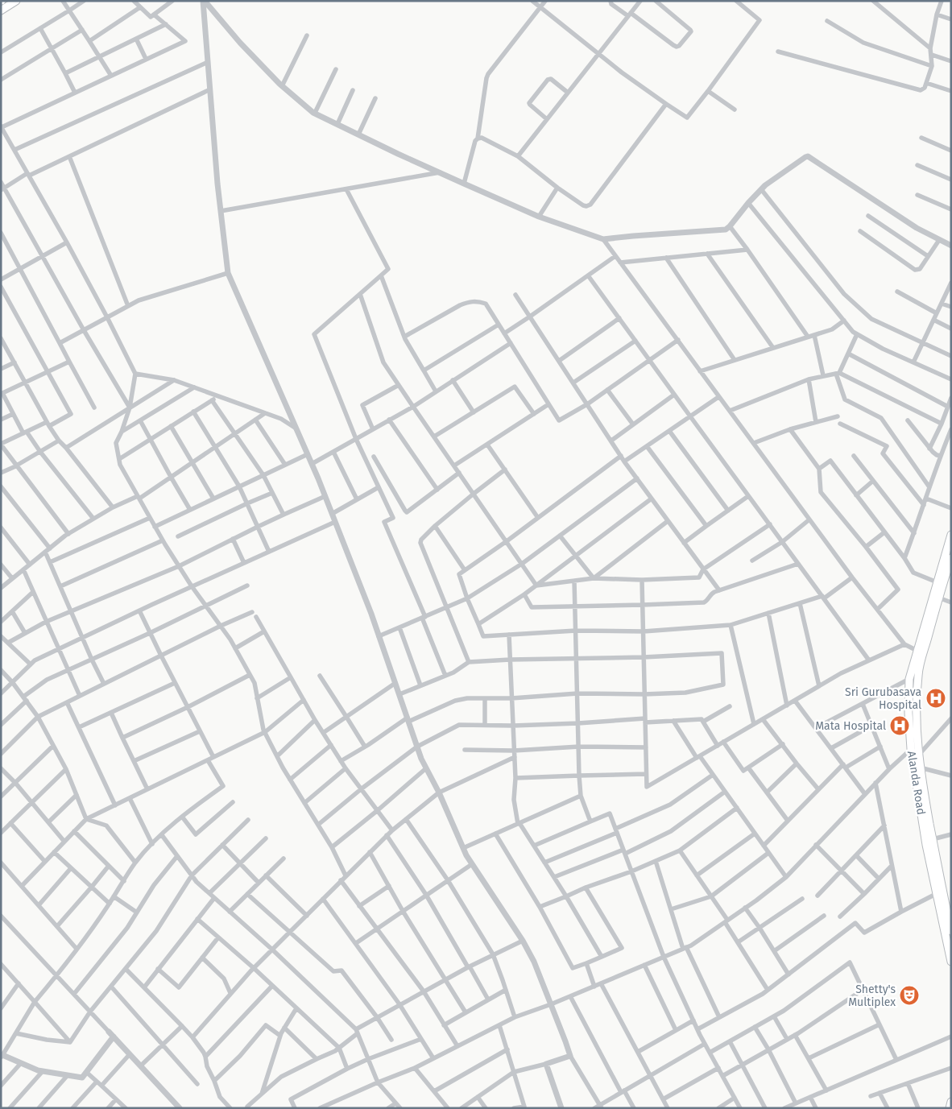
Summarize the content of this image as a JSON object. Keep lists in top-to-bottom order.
{
  "streets": {
    "main road": ["Alanda Road"]
  },
  "places": {
    "hospital": ["Sri Gurubasava Hospital", "Mata Hospital"],
    "theatre": ["Shetty's Multiplex"]
  }
}
